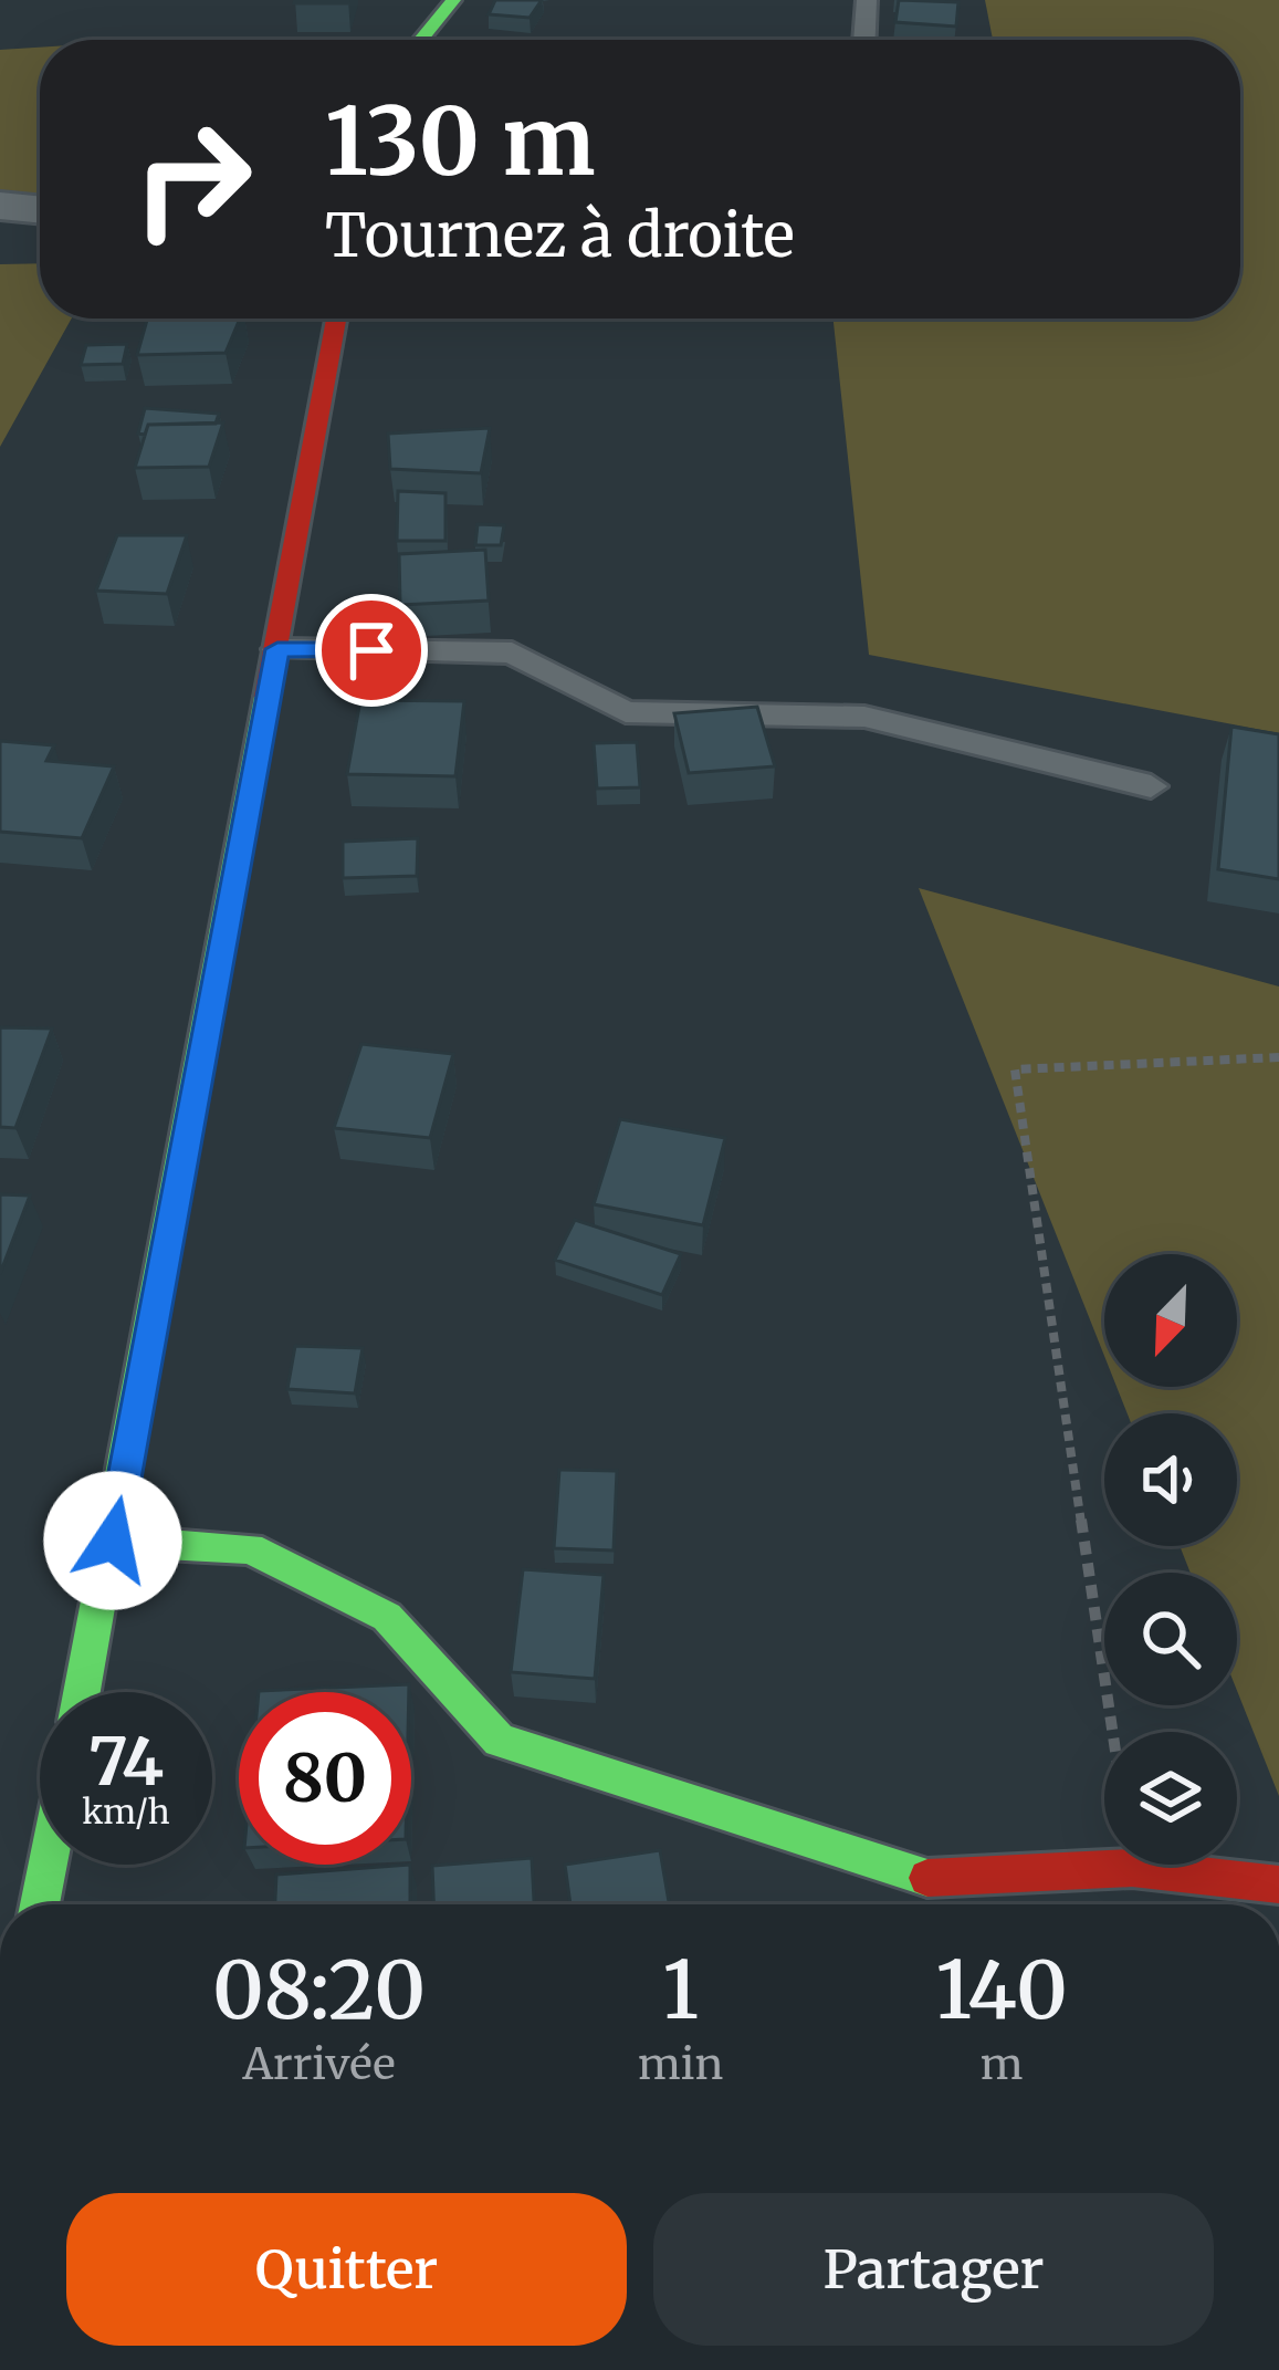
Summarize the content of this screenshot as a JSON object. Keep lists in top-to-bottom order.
{
  "north": "bottom left",
  "page": {
    "turn": ["130 m", "Tournez à droite"],
    "speed": "74 km/h",
    "limit": "80",
    "eta": [
      "08:20",
      "Arrivée",
      "1",
      "min",
      "140",
      "m"
    ],
    "buttons": ["Quitter", "Partager"]
  }
}
